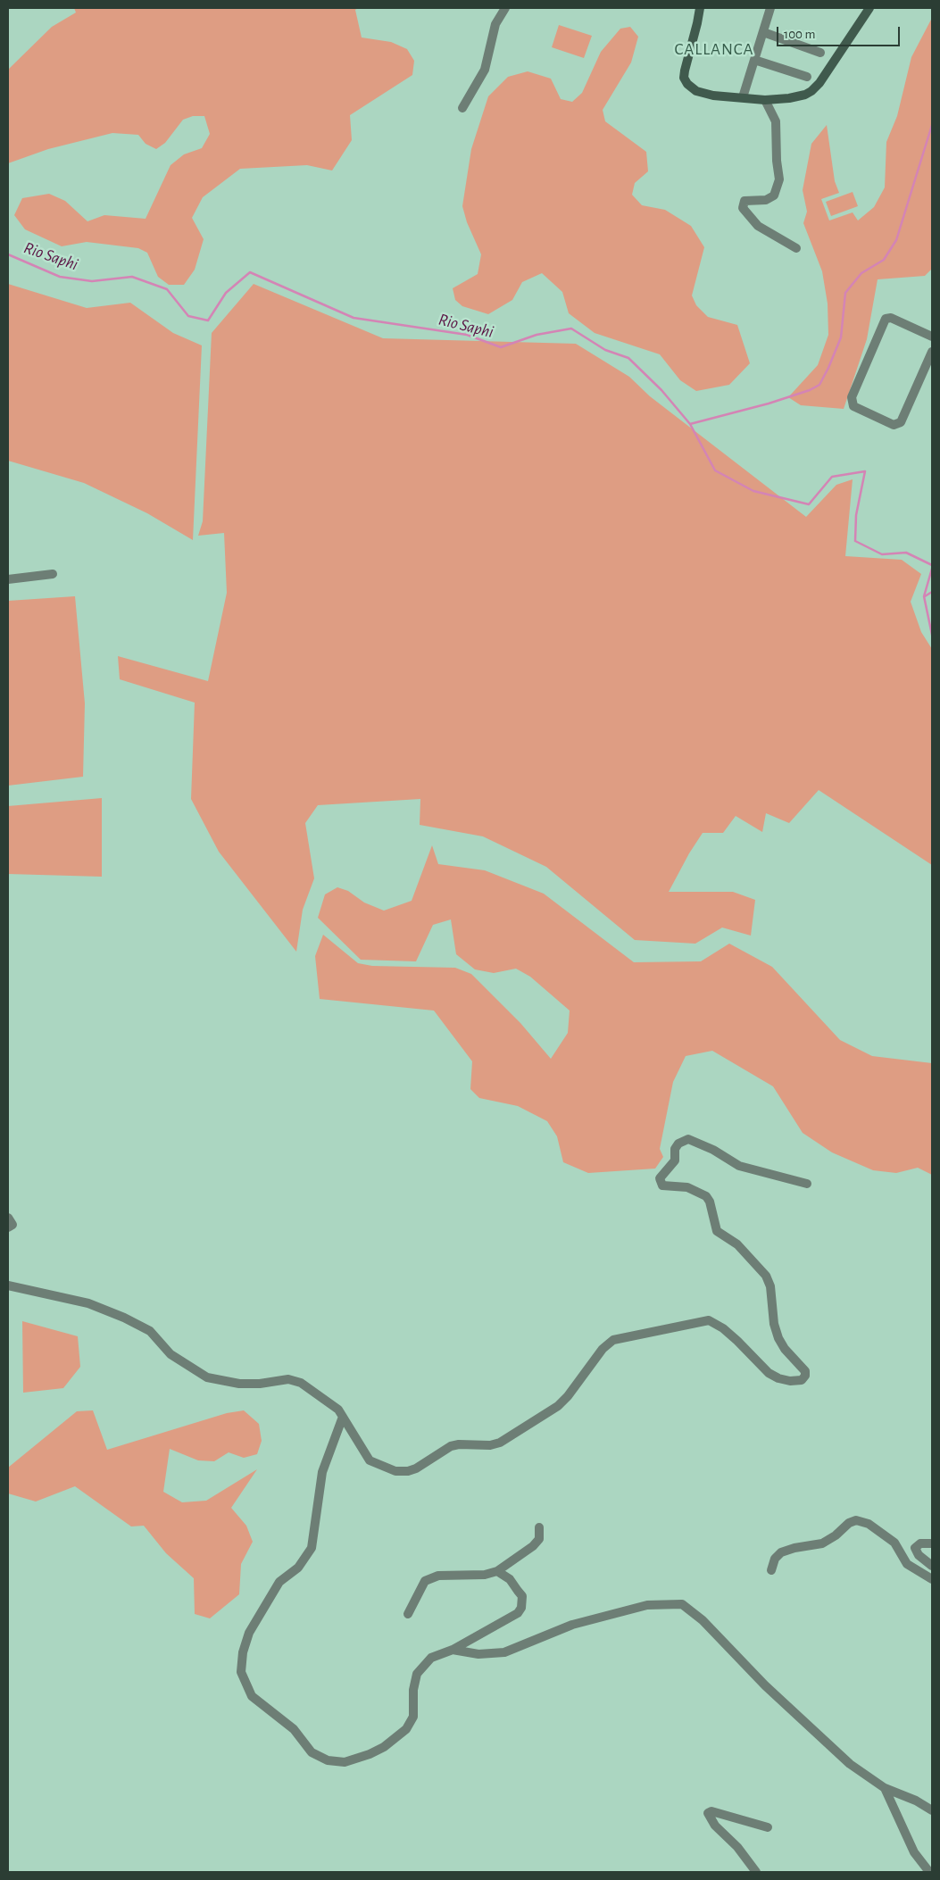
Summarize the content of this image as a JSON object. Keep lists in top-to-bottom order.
{
  "districts": ["CALLANCA"],
  "water": ["Rio Saphi"],
  "scale_bar": "100 m"
}
